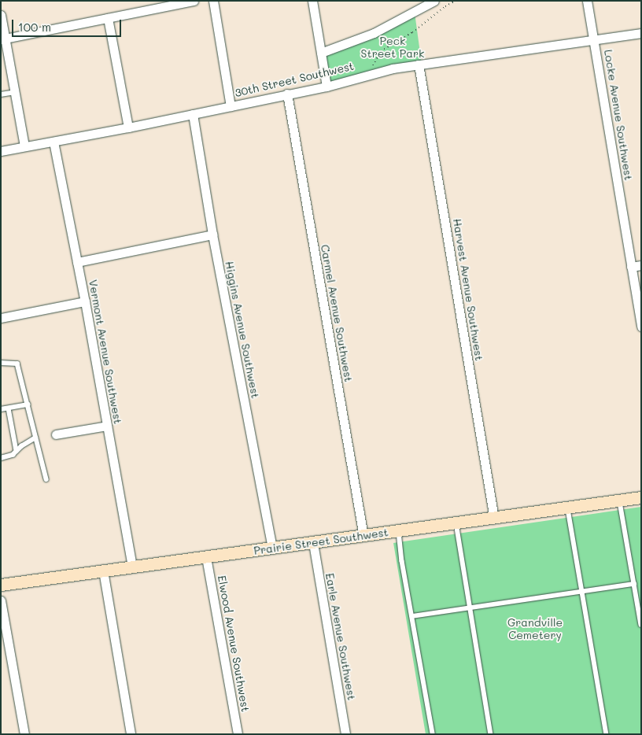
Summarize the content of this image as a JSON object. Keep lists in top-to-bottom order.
{
  "streets": {
    "street": [
      "30th Street Southwest",
      "Locke Avenue Southwest",
      "Harvest Avenue Southwest",
      "Carmel Avenue Southwest",
      "Higgins Avenue Southwest",
      "Vermont Avenue Southwest",
      "Prairie Street Southwest",
      "Earle Avenue Southwest",
      "Elwood Avenue Southwest"
    ]
  },
  "crossings": [
    ["30th Street Southwest", "Locke Avenue Southwest"],
    ["30th Street Southwest", "Harvest Avenue Southwest"],
    ["30th Street Southwest", "Carmel Avenue Southwest"],
    ["30th Street Southwest", "Higgins Avenue Southwest"],
    ["30th Street Southwest", "Vermont Avenue Southwest"],
    ["Harvest Avenue Southwest", "Prairie Street Southwest"],
    ["Carmel Avenue Southwest", "Prairie Street Southwest"],
    ["Higgins Avenue Southwest", "Prairie Street Southwest"],
    ["Vermont Avenue Southwest", "Prairie Street Southwest"],
    ["Prairie Street Southwest", "Earle Avenue Southwest"],
    ["Prairie Street Southwest", "Elwood Avenue Southwest"]
  ],
  "parks": ["Peck Street Park", "Grandville Cemetery"],
  "scale_bar": "100 m"
}
